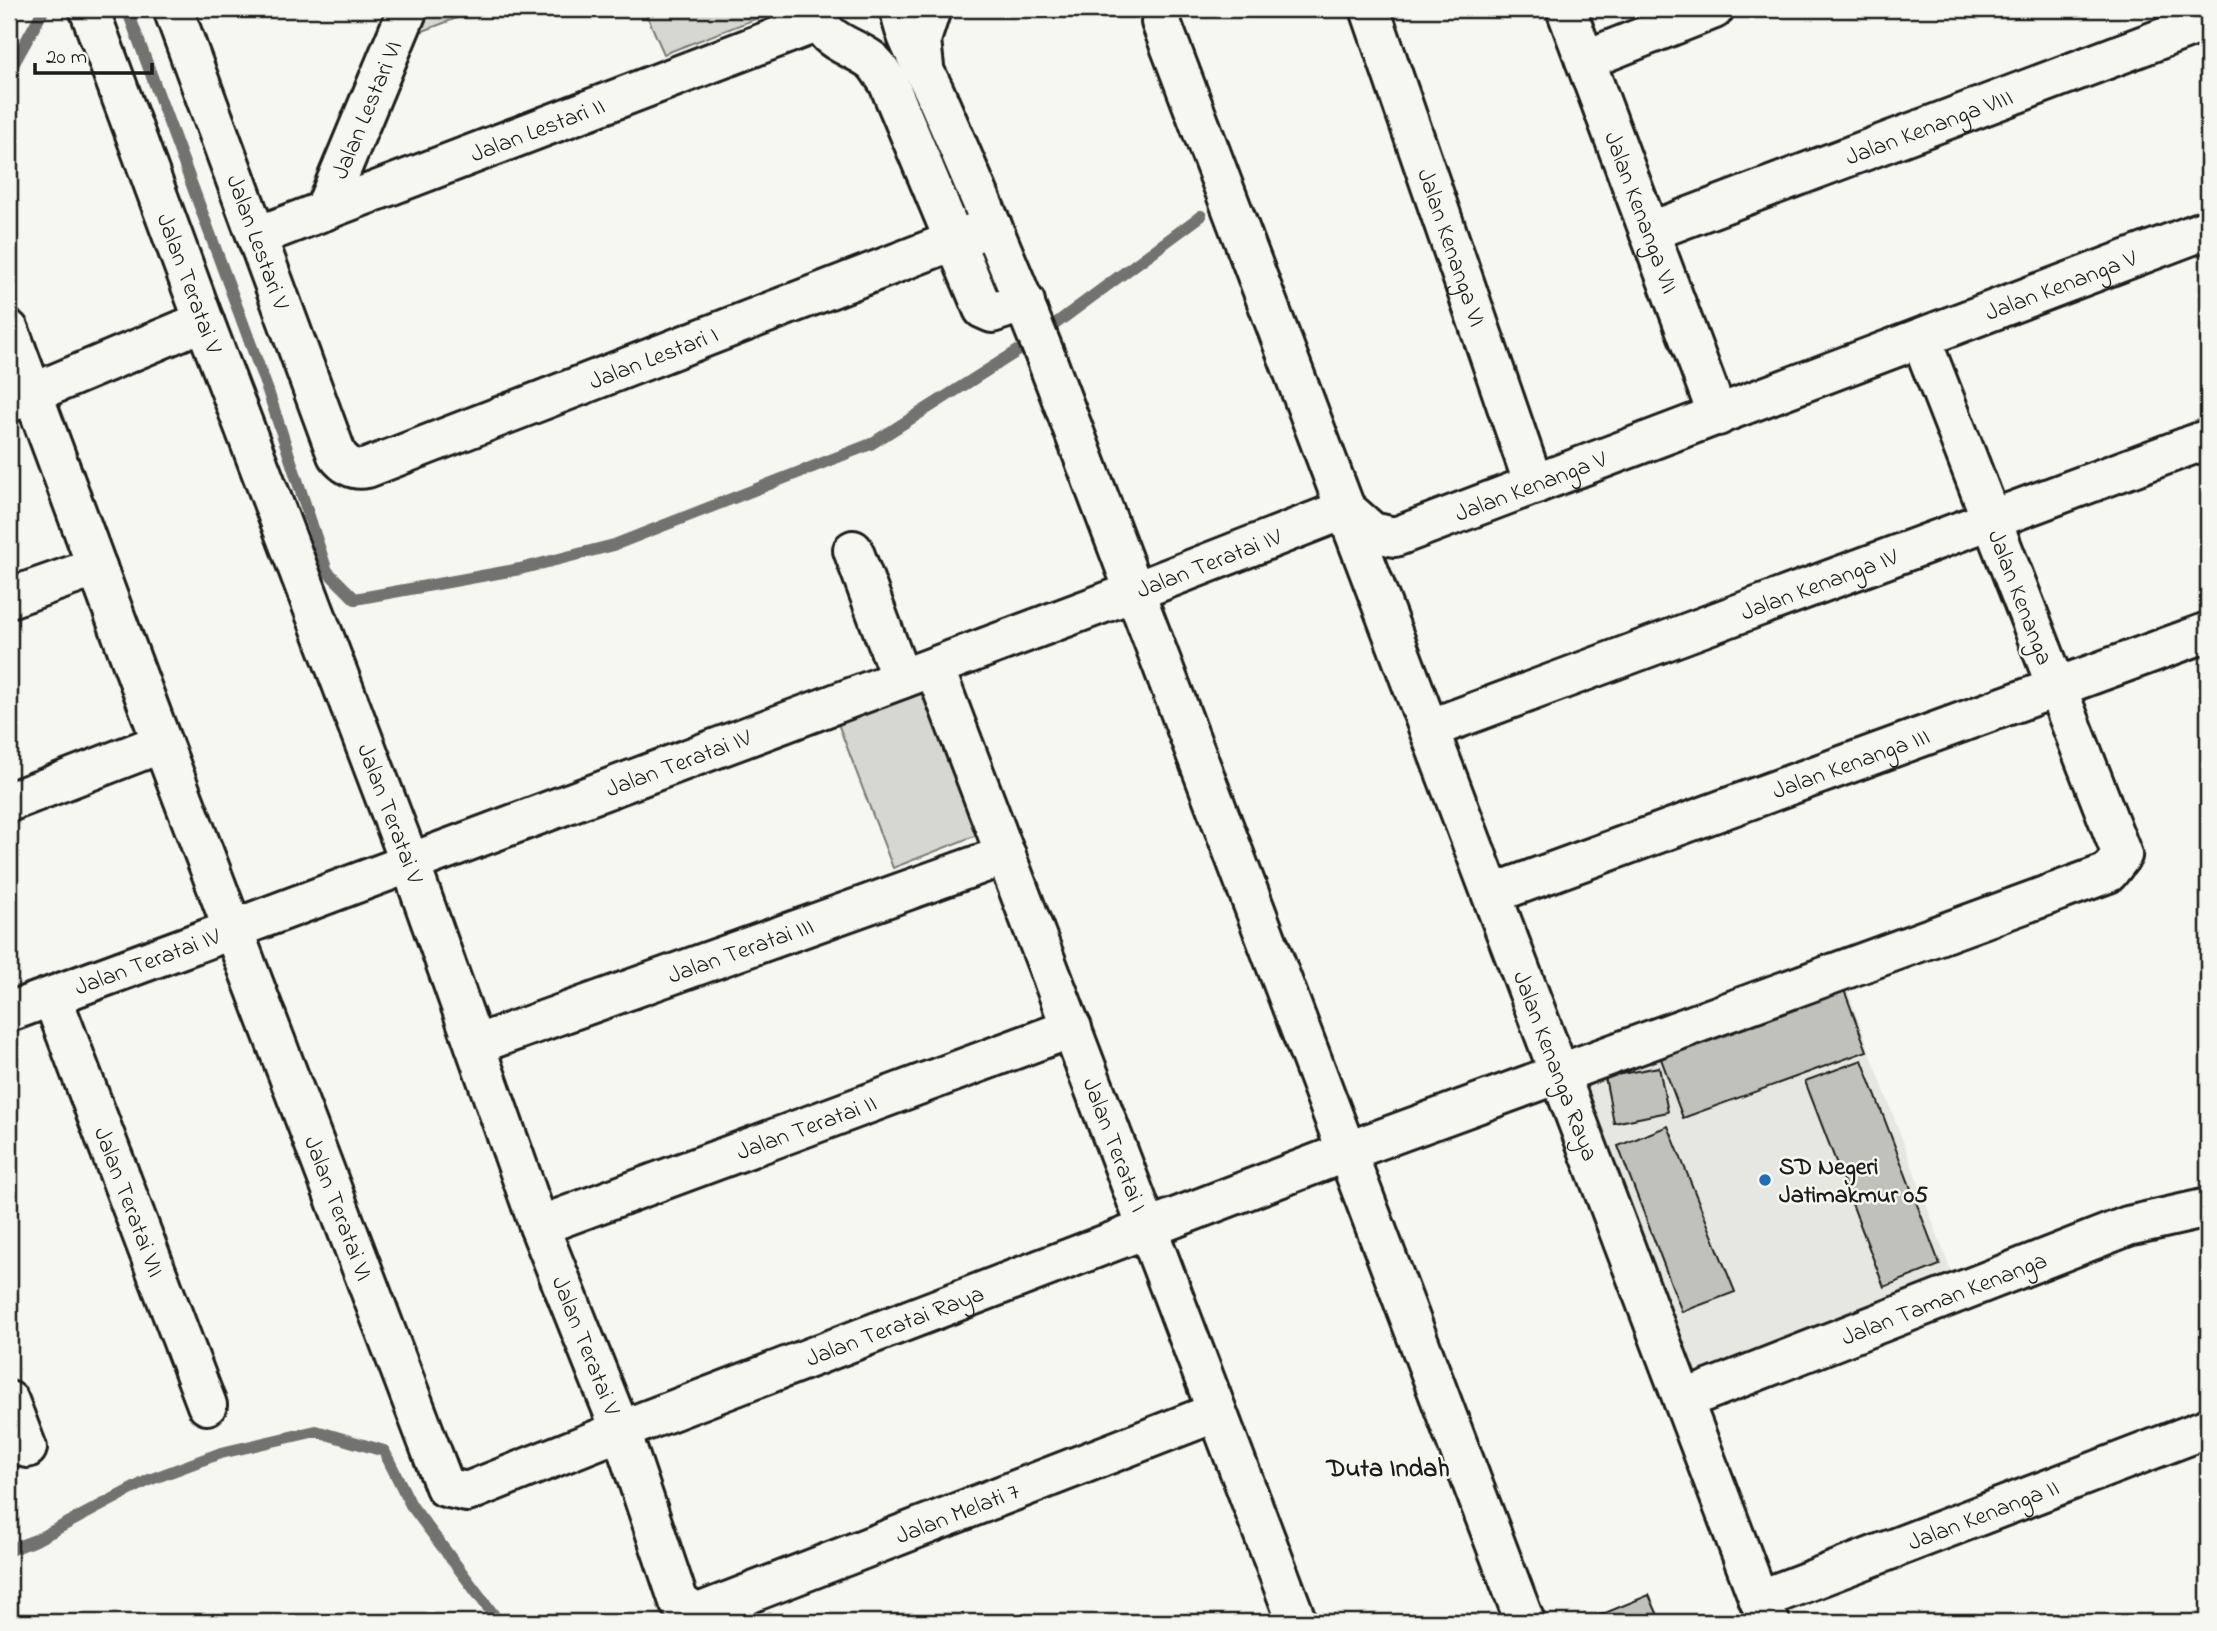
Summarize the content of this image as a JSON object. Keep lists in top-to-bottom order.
{
  "streets": {
    "street": [
      "Jalan Lestari VI",
      "Jalan Kenanga VIII",
      "Jalan Lestari II",
      "Jalan Kenanga VII",
      "Jalan Lestari V",
      "Jalan Kenanga VI",
      "Jalan Teratai V",
      "Jalan Kenanga V",
      "Jalan Lestari I",
      "Jalan Teratai IV",
      "Jalan Kenanga IV",
      "Jalan Kenanga",
      "Jalan Kenanga III",
      "Jalan Teratai III",
      "Jalan Kenanga Raya",
      "Jalan Teratai II",
      "Jalan Teratai I",
      "Jalan Teratai VII",
      "Jalan Teratai VI",
      "Jalan Taman Kenanga",
      "Jalan Teratai Raya",
      "Jalan Melati 7",
      "Jalan Kenanga II"
    ]
  },
  "crossings": [
    ["Jalan Lestari VI", "Jalan Lestari II"],
    ["Jalan Kenanga VIII", "Jalan Kenanga VII"],
    ["Jalan Lestari II", "Jalan Lestari V"],
    ["Jalan Kenanga VII", "Jalan Kenanga V"],
    ["Jalan Lestari V", "Jalan Lestari I"],
    ["Jalan Kenanga VI", "Jalan Kenanga V"],
    ["Jalan Teratai V", "Jalan Teratai IV"],
    ["Jalan Teratai V", "Jalan Teratai III"],
    ["Jalan Teratai V", "Jalan Teratai II"],
    ["Jalan Teratai V", "Jalan Teratai Raya"],
    ["Jalan Teratai V", "Jalan Melati 7"],
    ["Jalan Kenanga V", "Jalan Teratai IV"],
    ["Jalan Kenanga V", "Jalan Kenanga"],
    ["Jalan Kenanga V", "Jalan Kenanga Raya"],
    ["Jalan Teratai IV", "Jalan Kenanga Raya"],
    ["Jalan Teratai IV", "Jalan Teratai I"],
    ["Jalan Teratai IV", "Jalan Teratai VII"],
    ["Jalan Teratai IV", "Jalan Teratai VI"],
    ["Jalan Kenanga IV", "Jalan Kenanga"],
    ["Jalan Kenanga IV", "Jalan Kenanga Raya"],
    ["Jalan Kenanga", "Jalan Kenanga III"],
    ["Jalan Kenanga", "Jalan Teratai Raya"],
    ["Jalan Kenanga III", "Jalan Kenanga Raya"],
    ["Jalan Teratai III", "Jalan Teratai I"],
    ["Jalan Kenanga Raya", "Jalan Taman Kenanga"],
    ["Jalan Kenanga Raya", "Jalan Teratai Raya"],
    ["Jalan Kenanga Raya", "Jalan Kenanga II"],
    ["Jalan Teratai II", "Jalan Teratai I"],
    ["Jalan Teratai I", "Jalan Teratai Raya"],
    ["Jalan Teratai I", "Jalan Melati 7"],
    ["Jalan Teratai VI", "Jalan Teratai Raya"]
  ],
  "districts": ["Duta Indah"],
  "places": ["SD Negeri Jatimakmur 05"],
  "scale_bar": "20 m"
}
